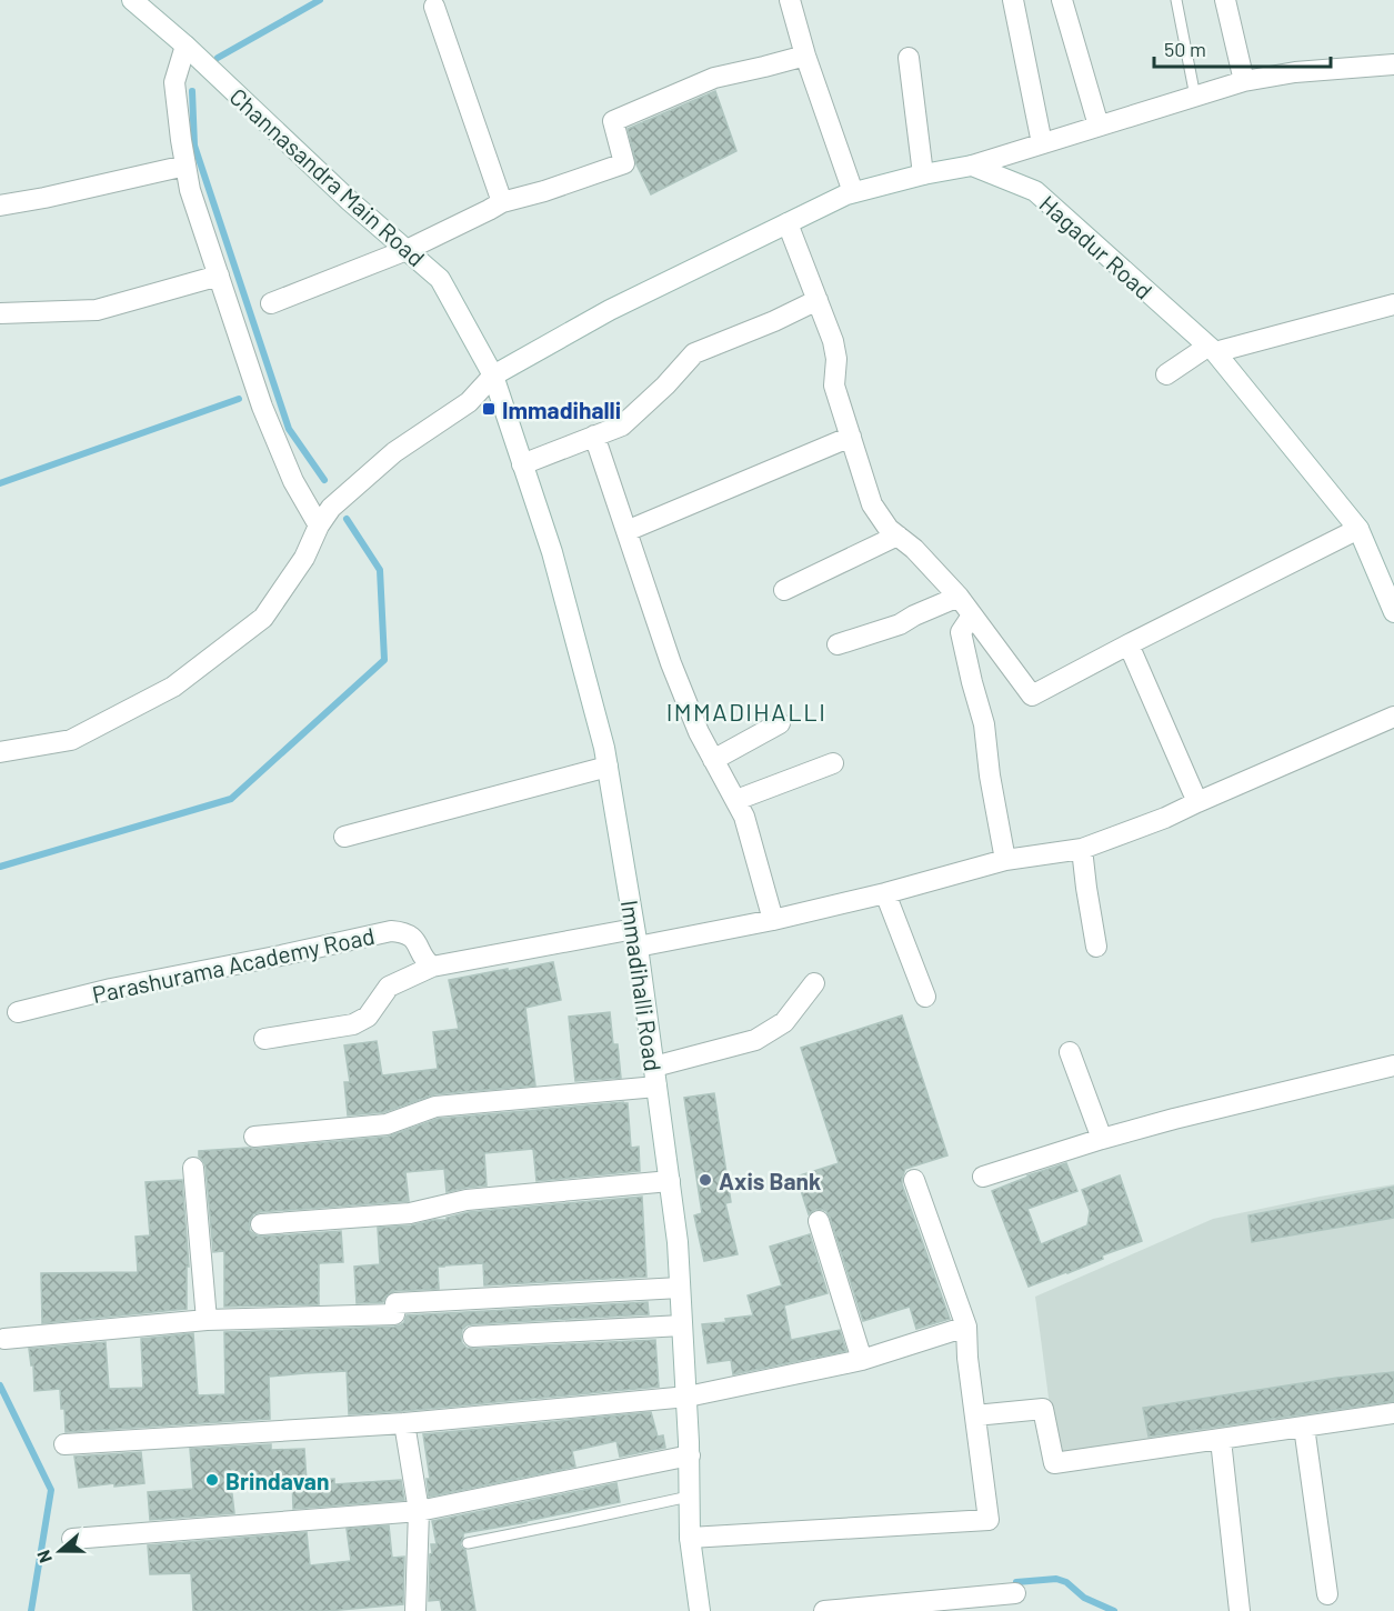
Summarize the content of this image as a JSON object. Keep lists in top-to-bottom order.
{
  "streets": {
    "street": [
      "Channasandra Main Road",
      "Hagadur Road",
      "Parashurama Academy Road",
      "Immadihalli Road"
    ]
  },
  "crossings": [
    ["Channasandra Main Road", "Immadihalli Road"]
  ],
  "districts": ["IMMADIHALLI"],
  "places": {
    "transit": ["Immadihalli"],
    "other": ["Axis Bank", "Brindavan"]
  },
  "scale_bar": "50 m",
  "north": "left"
}
